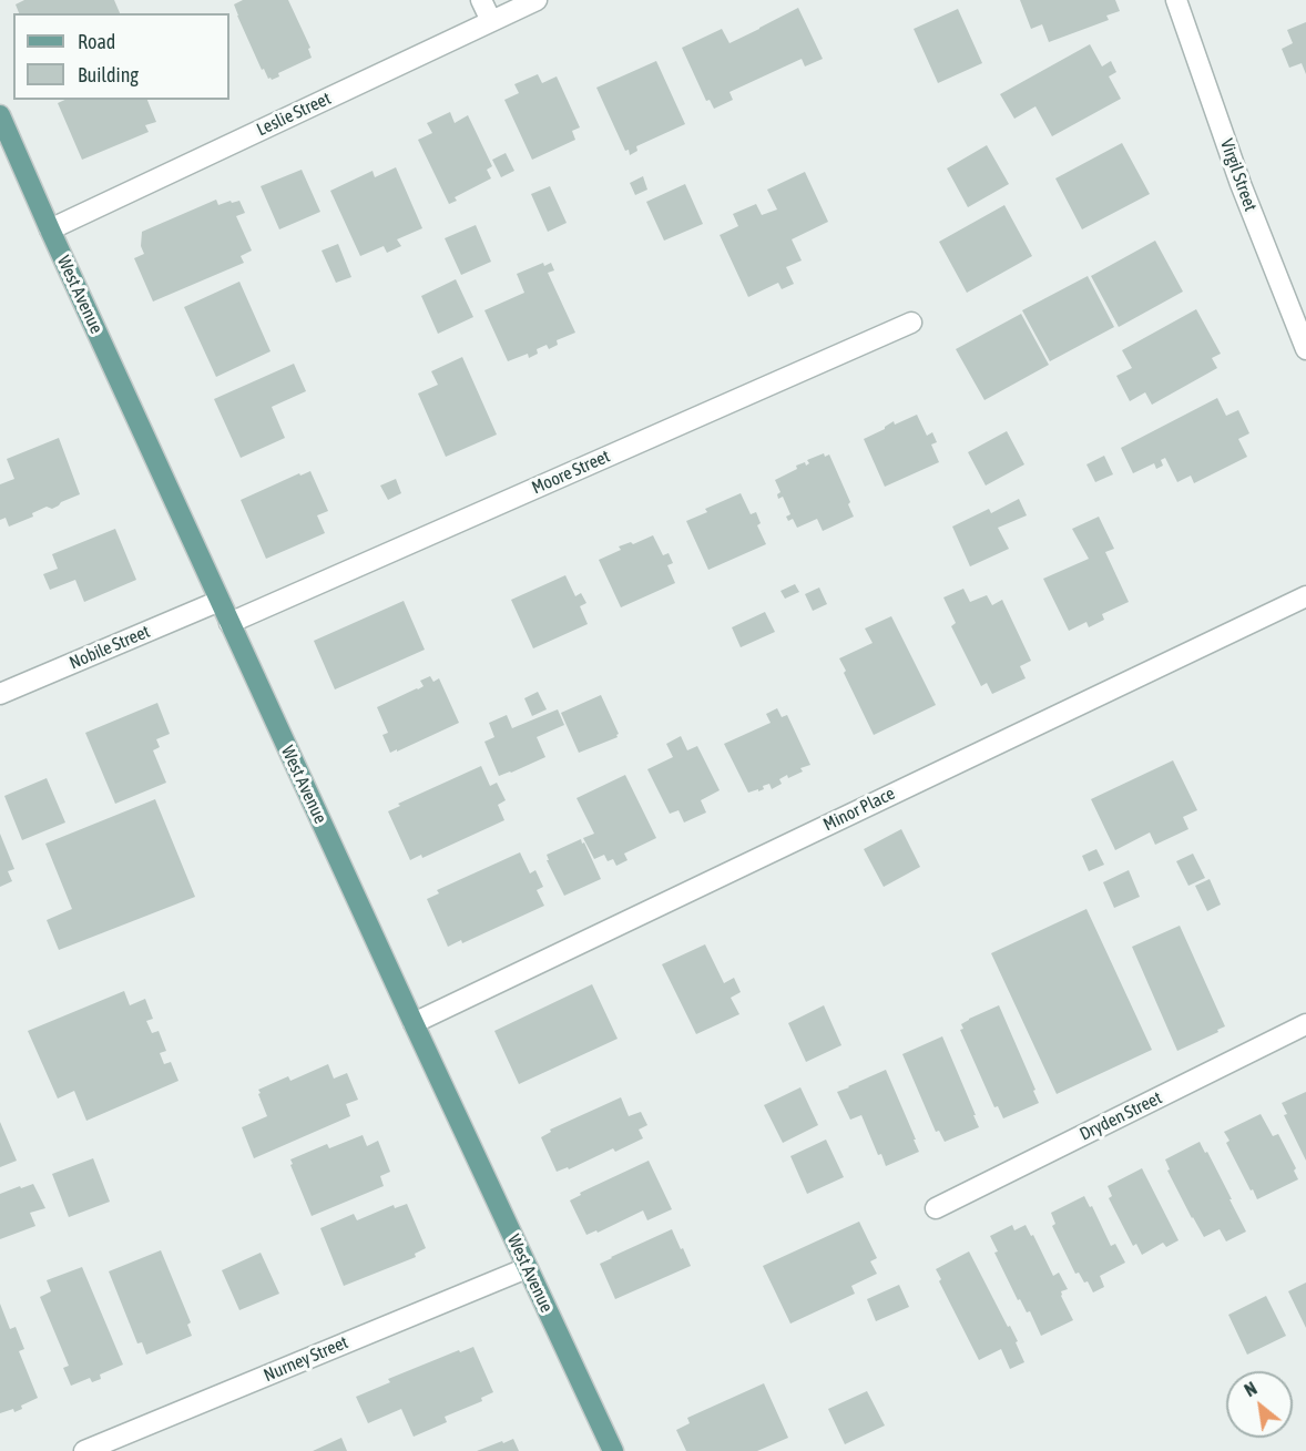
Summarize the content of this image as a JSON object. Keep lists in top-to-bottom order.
{
  "streets": {
    "main road": ["West Avenue"],
    "street": [
      "Leslie Street",
      "Virgil Street",
      "Moore Street",
      "Nobile Street",
      "Minor Place",
      "Dryden Street",
      "Nurney Street"
    ]
  },
  "crossings": [
    ["Leslie Street", "West Avenue"],
    ["West Avenue", "Moore Street"],
    ["West Avenue", "Nobile Street"],
    ["West Avenue", "Minor Place"],
    ["West Avenue", "Nurney Street"]
  ],
  "legend": ["Road", "Building"],
  "north": "top left"
}
